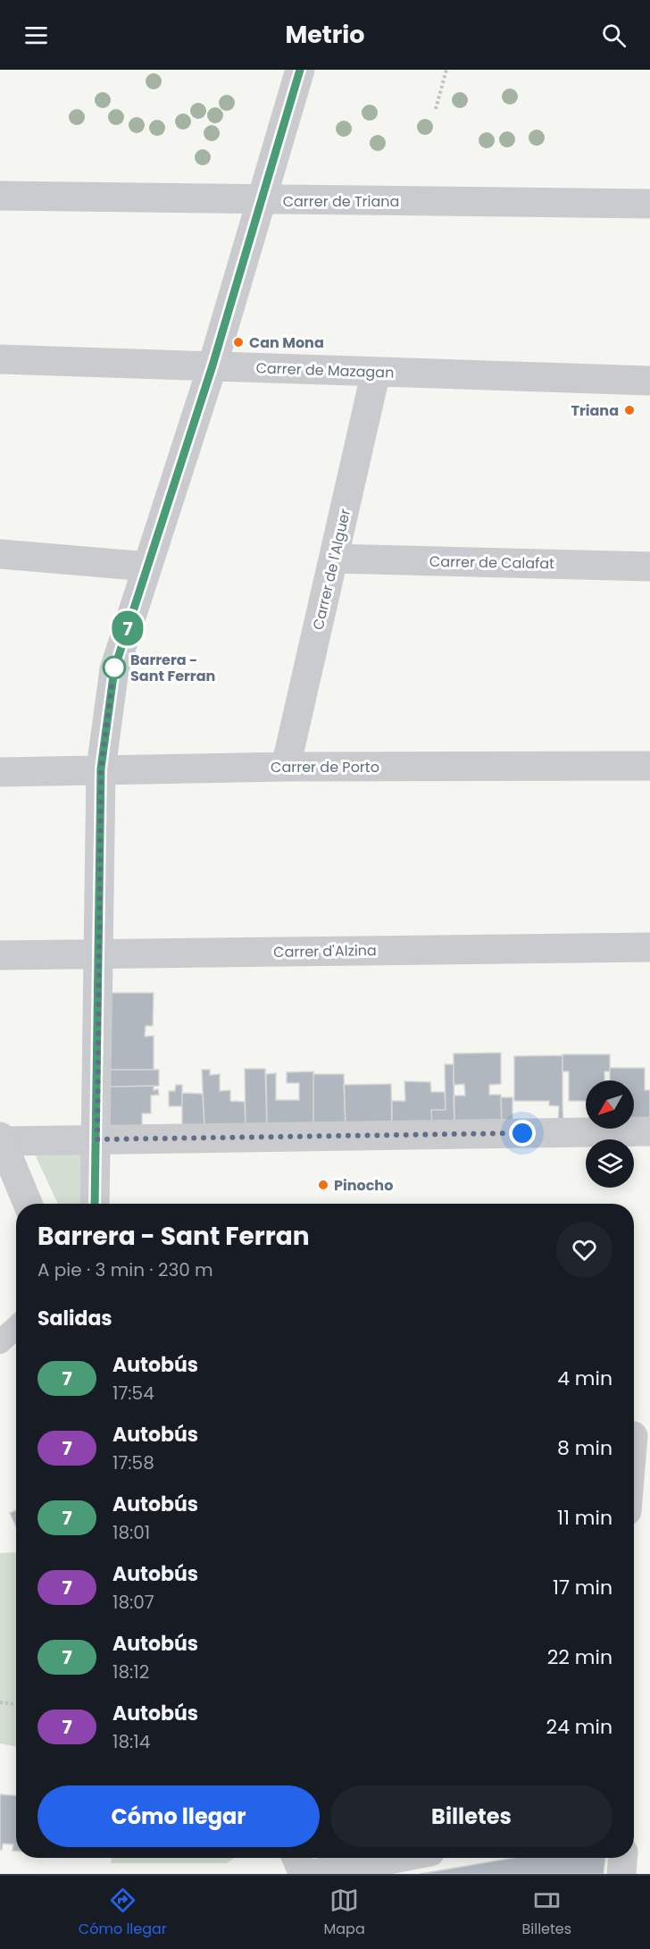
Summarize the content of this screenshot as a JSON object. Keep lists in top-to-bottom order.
{
  "streets": {
    "street": [
      "Carrer de Triana",
      "Carrer de Mazagan",
      "Carrer de Calafat",
      "Carrer de l'Alguer",
      "Carrer de Porto",
      "Carrer d'Alzina"
    ]
  },
  "crossings": [
    ["Carrer de Mazagan", "Carrer de l'Alguer"],
    ["Carrer de Calafat", "Carrer de l'Alguer"],
    ["Carrer de l'Alguer", "Carrer de Porto"]
  ],
  "places": [
    "Can Mona",
    "Triana",
    "Barrera - Sant Ferran",
    "Pinocho"
  ],
  "lines": ["bus line 7"],
  "north": "bottom left",
  "page": {
    "header": "Metrio",
    "on_map": "7",
    "heading": [
      ["Barrera - Sant Ferran", "A pie · 3 min · 230 m"],
      "Salidas"
    ],
    "list": [
      {
        "mark": "7",
        "name": "Autobús",
        "note": "17:54",
        "value": "4 min"
      },
      {
        "mark": "7",
        "name": "Autobús",
        "note": "17:58",
        "value": "8 min"
      },
      {
        "mark": "7",
        "name": "Autobús",
        "note": "18:01",
        "value": "11 min"
      },
      {
        "mark": "7",
        "name": "Autobús",
        "note": "18:07",
        "value": "17 min"
      },
      {
        "mark": "7",
        "name": "Autobús",
        "note": "18:12",
        "value": "22 min"
      },
      {
        "mark": "7",
        "name": "Autobús",
        "note": "18:14",
        "value": "24 min"
      }
    ],
    "buttons": ["Cómo llegar", "Billetes"],
    "tabs": ["Cómo llegar", "Mapa", "Billetes"]
  }
}
